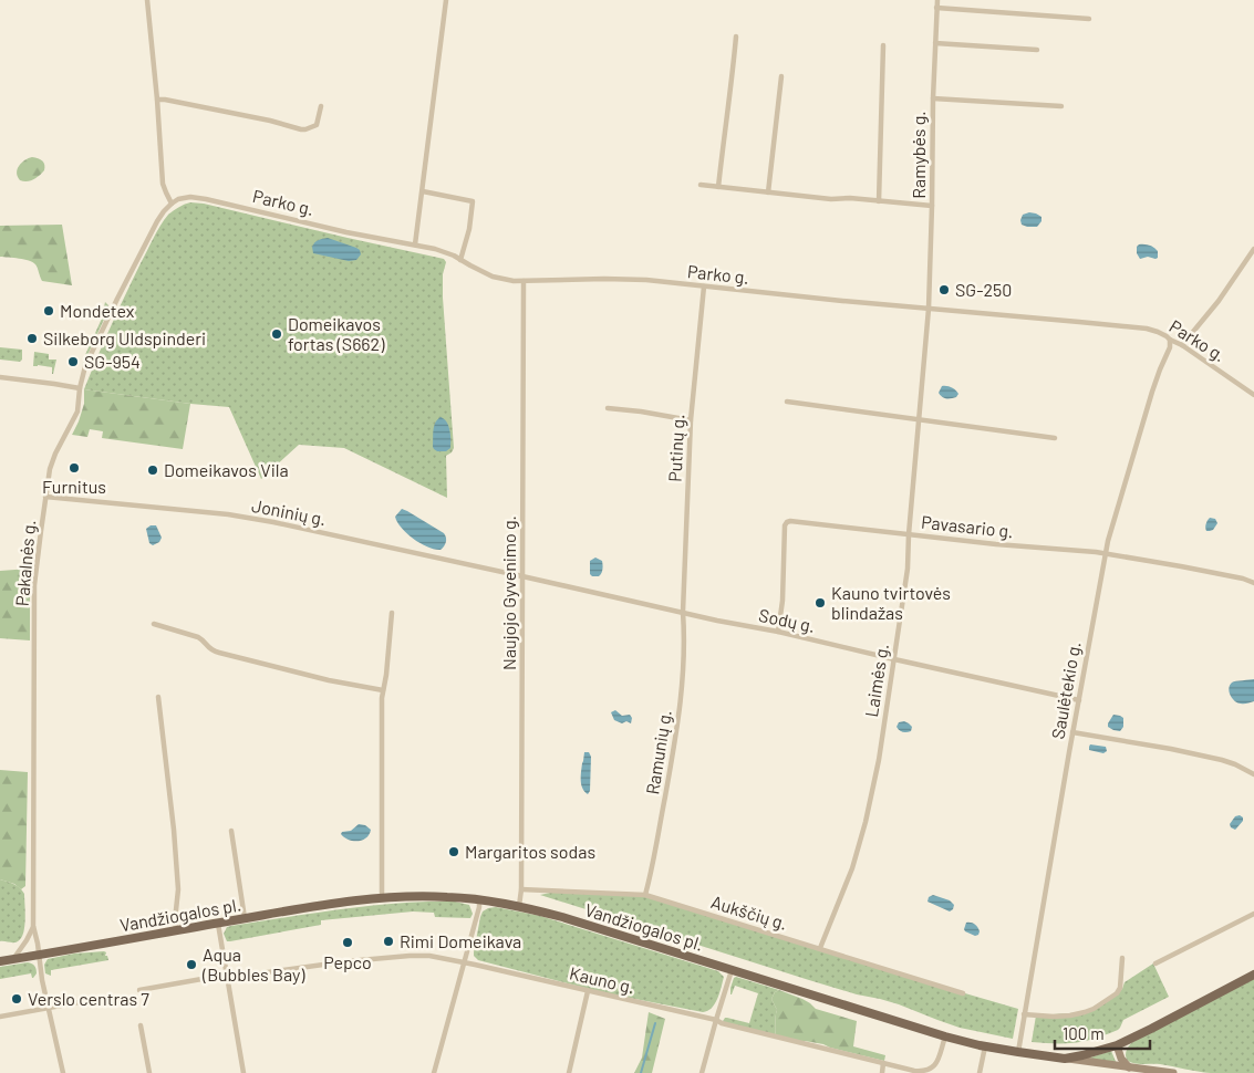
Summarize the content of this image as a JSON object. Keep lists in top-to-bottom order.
{
  "streets": {
    "main road": ["Vandžiogalos pl."],
    "street": [
      "Ramybės g.",
      "Parko g.",
      "Putinų g.",
      "Joninių g.",
      "Pavasario g.",
      "Pakalnės g.",
      "Naujojo Gyvenimo g.",
      "Sodų g.",
      "Laimės g.",
      "Saulėtekio g.",
      "Ramunių g.",
      "Aukščių g.",
      "Kauno g."
    ]
  },
  "crossings": [
    ["Ramybės g.", "Parko g."],
    ["Ramybės g.", "Laimės g."],
    ["Parko g.", "Putinų g."],
    ["Parko g.", "Pakalnės g."],
    ["Parko g.", "Naujojo Gyvenimo g."],
    ["Parko g.", "Laimės g."],
    ["Parko g.", "Saulėtekio g."],
    ["Putinų g.", "Sodų g."],
    ["Putinų g.", "Ramunių g."],
    ["Joninių g.", "Pakalnės g."],
    ["Joninių g.", "Naujojo Gyvenimo g."],
    ["Joninių g.", "Sodų g."],
    ["Pavasario g.", "Sodų g."],
    ["Pavasario g.", "Laimės g."],
    ["Pavasario g.", "Saulėtekio g."],
    ["Pakalnės g.", "Vandžiogalos pl."],
    ["Naujojo Gyvenimo g.", "Sodų g."],
    ["Naujojo Gyvenimo g.", "Aukščių g."],
    ["Naujojo Gyvenimo g.", "Vandžiogalos pl."],
    ["Sodų g.", "Laimės g."],
    ["Sodų g.", "Saulėtekio g."],
    ["Sodų g.", "Ramunių g."],
    ["Laimės g.", "Aukščių g."],
    ["Saulėtekio g.", "Vandžiogalos pl."],
    ["Ramunių g.", "Aukščių g."],
    ["Vandžiogalos pl.", "Kauno g."]
  ],
  "places": [
    "SG-250",
    "Mondetex",
    "Domeikavos fortas (S662)",
    "Silkeborg Uldspinderi",
    "SG-954",
    "Furnitus",
    "Domeikavos Vila",
    "Kauno tvirtovės blindažas",
    "Margaritos sodas",
    "Rimi Domeikava",
    "Pepco",
    "Aqua (Bubbles Bay)",
    "Verslo centras 7"
  ],
  "scale_bar": "100 m"
}
